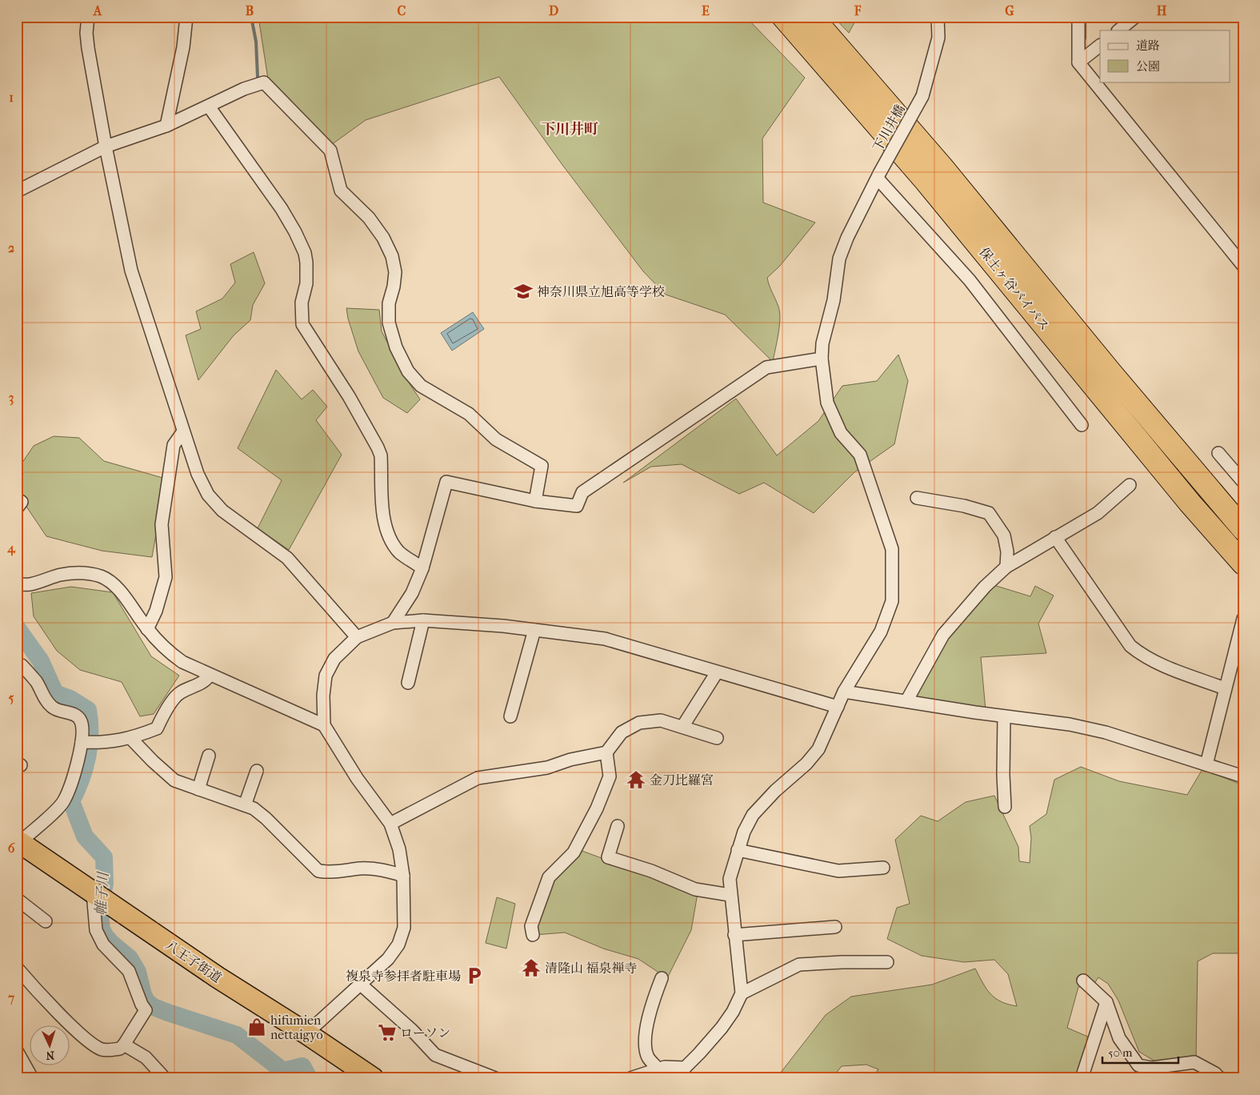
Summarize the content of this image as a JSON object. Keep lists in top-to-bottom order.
{
  "streets": {
    "highway": ["保土ヶ谷バイパス", "八王子街道"],
    "street": ["下川井橋"]
  },
  "districts": ["下川井町"],
  "water": ["帷子川"],
  "places": {
    "school or university": ["神奈川県立旭高等学校"],
    "temple": ["金刀比羅宮", "清隆山 福泉禅寺"],
    "parking": ["複泉寺参拝者駐車場"],
    "shop": ["hifumien nettaigyo"],
    "supermarket": ["ローソン"]
  },
  "legend": ["道路", "公園"],
  "scale_bar": "50 m",
  "north": "bottom",
  "grid": {
    "columns": [
      "A",
      "B",
      "C",
      "D",
      "E",
      "F",
      "G",
      "H"
    ],
    "rows": [
      "1",
      "2",
      "3",
      "4",
      "5",
      "6",
      "7"
    ]
  }
}
